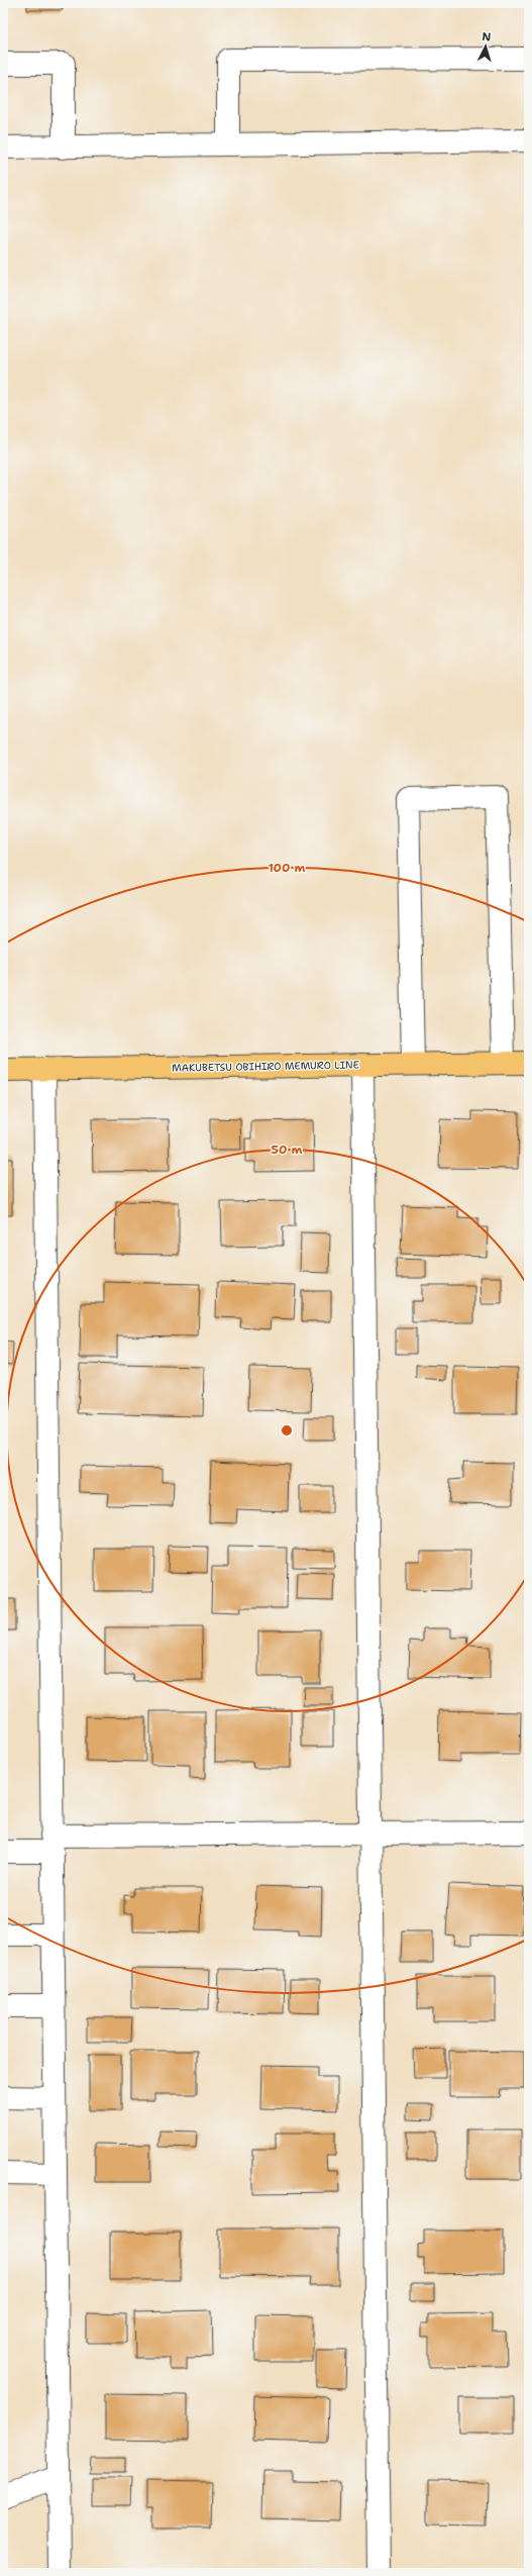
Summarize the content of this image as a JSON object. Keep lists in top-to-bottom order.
{
  "streets": {
    "main road": ["MAKUBETSU OBIHIRO MEMURO LINE"]
  },
  "north": "top",
  "rings": ["100 m", "50 m"]
}
